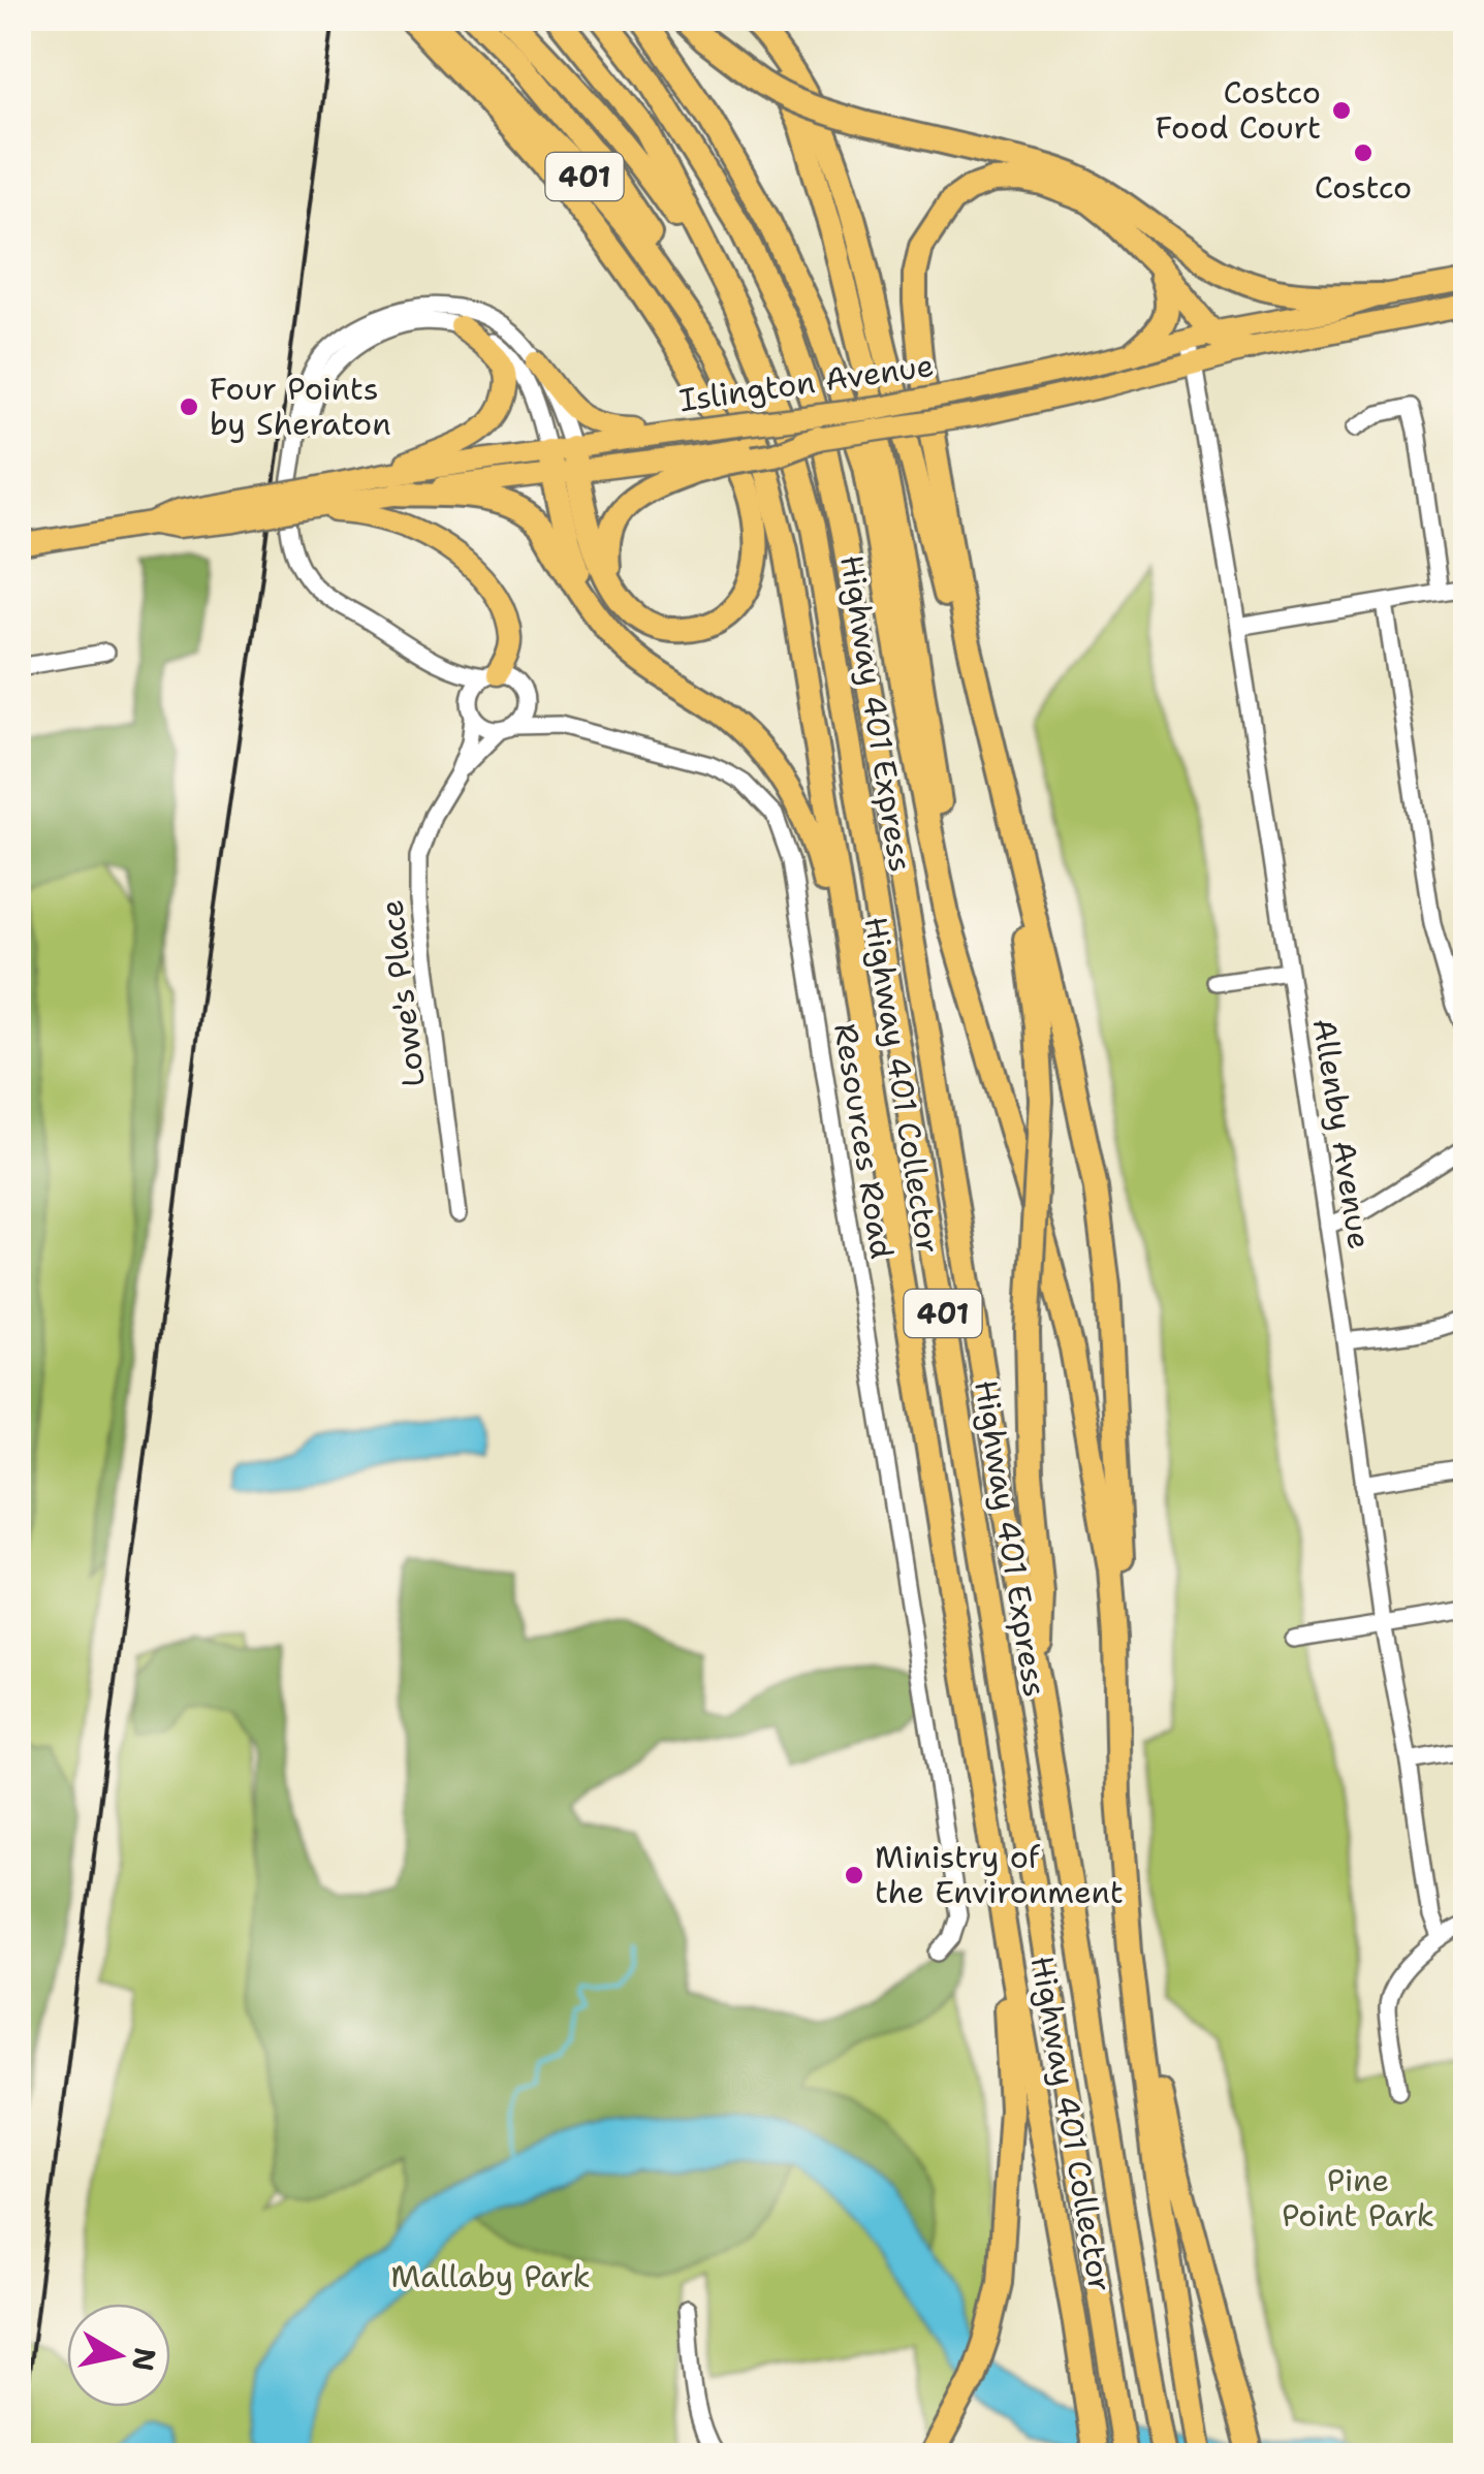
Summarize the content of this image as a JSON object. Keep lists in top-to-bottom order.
{
  "streets": {
    "highway": ["401", "Highway 401 Express", "Highway 401 Collector"],
    "main road": ["Islington Avenue"],
    "street": ["Lowe's Place", "Allenby Avenue", "Resources Road"]
  },
  "crossings": [
    ["Islington Avenue", "Allenby Avenue"],
    ["Lowe's Place", "Resources Road"]
  ],
  "parks": ["Pine Point Park", "Mallaby Park"],
  "places": [
    "Costco Food Court",
    "Costco",
    "Four Points by Sheraton",
    "Ministry of the Environment"
  ],
  "north": "right"
}
